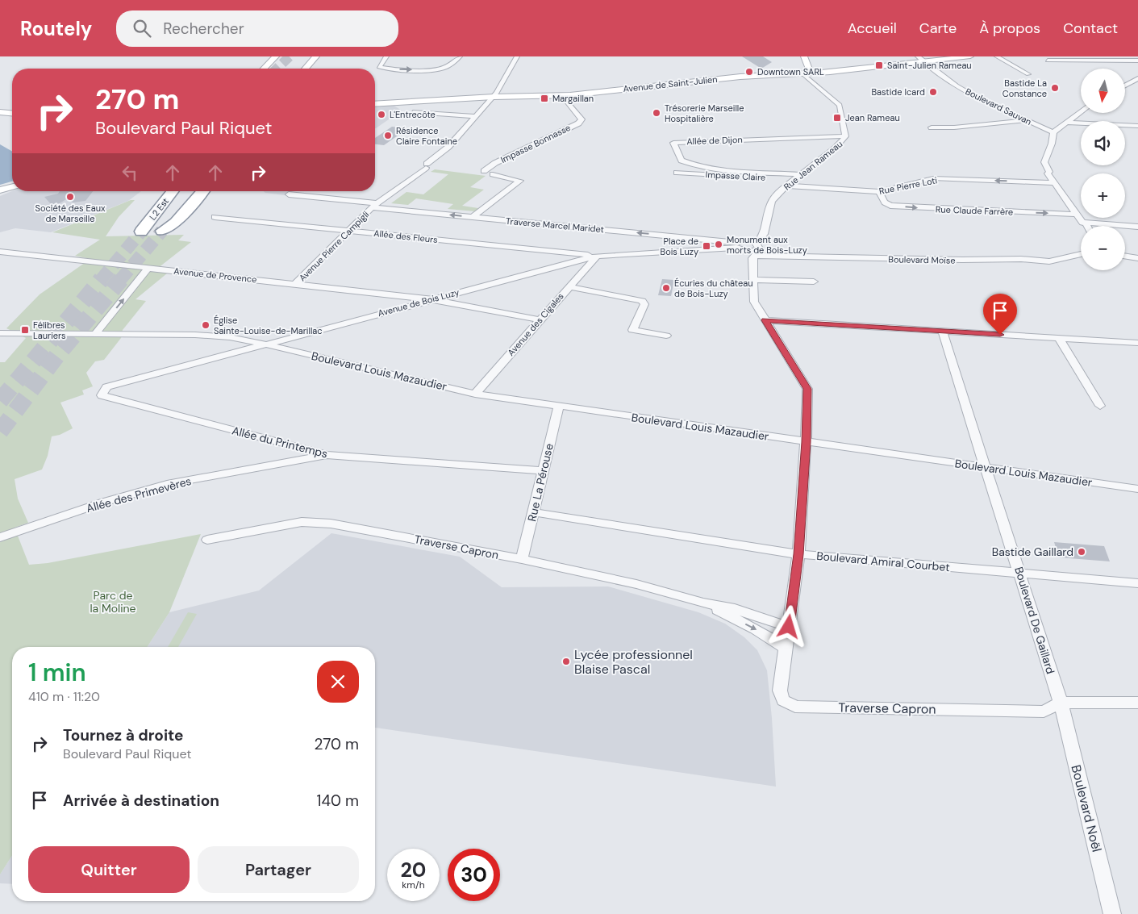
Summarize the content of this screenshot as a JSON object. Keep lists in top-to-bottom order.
{
  "streets": {
    "highway": ["L2 Est"],
    "main road": ["Avenue de Saint-Julien"],
    "street": [
      "Boulevard Sauvan",
      "Allée de Dijon",
      "Impasse Bonnasse",
      "Rue Jean Rameau",
      "Impasse Claire",
      "Rue Pierre Loti",
      "Rue Claude Farrère",
      "Traverse Marcel Maridet",
      "Allée des Fleurs",
      "Avenue Pierre Campigli",
      "Boulevard Moïse",
      "Avenue de Provence",
      "Avenue de Bois Luzy",
      "Avenue des Cigales",
      "Boulevard Louis Mazaudier",
      "Allée du Printemps",
      "Rue La Pérouse",
      "Allée des Primevères",
      "Traverse Capron",
      "Boulevard Amiral Courbet",
      "Boulevard De Gaillard",
      "Boulevard Noël"
    ]
  },
  "crossings": [
    ["Avenue de Saint-Julien", "Boulevard Sauvan"],
    ["Avenue de Saint-Julien", "Impasse Bonnasse"],
    ["Avenue de Saint-Julien", "Rue Jean Rameau"],
    ["Avenue de Saint-Julien", "Avenue Pierre Campigli"],
    ["Allée de Dijon", "Rue Jean Rameau"],
    ["Allée de Dijon", "Impasse Claire"],
    ["Rue Jean Rameau", "Impasse Claire"],
    ["Rue Jean Rameau", "Rue Pierre Loti"],
    ["Rue Jean Rameau", "Boulevard Moïse"],
    ["Rue Jean Rameau", "Boulevard Louis Mazaudier"],
    ["Rue Jean Rameau", "Traverse Capron"],
    ["Rue Jean Rameau", "Boulevard Amiral Courbet"],
    ["Rue Pierre Loti", "Rue Claude Farrère"],
    ["Traverse Marcel Maridet", "Avenue Pierre Campigli"],
    ["Traverse Marcel Maridet", "Boulevard Moïse"],
    ["Traverse Marcel Maridet", "Avenue de Bois Luzy"],
    ["Allée des Fleurs", "Avenue Pierre Campigli"],
    ["Allée des Fleurs", "Avenue de Bois Luzy"],
    ["Allée des Fleurs", "Avenue des Cigales"],
    ["Avenue Pierre Campigli", "Avenue de Provence"],
    ["Boulevard Moïse", "Avenue de Bois Luzy"],
    ["Avenue de Provence", "Avenue de Bois Luzy"],
    ["Avenue de Provence", "Avenue des Cigales"],
    ["Avenue de Bois Luzy", "Avenue des Cigales"],
    ["Avenue de Bois Luzy", "Boulevard Louis Mazaudier"],
    ["Avenue de Bois Luzy", "Allée du Printemps"],
    ["Avenue des Cigales", "Boulevard Louis Mazaudier"],
    ["Boulevard Louis Mazaudier", "Rue La Pérouse"],
    ["Boulevard Louis Mazaudier", "Boulevard De Gaillard"],
    ["Allée du Printemps", "Rue La Pérouse"],
    ["Allée du Printemps", "Allée des Primevères"],
    ["Rue La Pérouse", "Traverse Capron"],
    ["Rue La Pérouse", "Boulevard Amiral Courbet"],
    ["Traverse Capron", "Boulevard De Gaillard"],
    ["Traverse Capron", "Boulevard Noël"],
    ["Boulevard Amiral Courbet", "Boulevard De Gaillard"],
    ["Boulevard De Gaillard", "Boulevard Noël"]
  ],
  "one_way": ["Traverse Marcel Maridet"],
  "parks": ["Parc de la Moline"],
  "places": {
    "transit": [
      "Saint-Julien Rameau",
      "Margaillan",
      "Jean Rameau",
      "Place de Bois Luzy",
      "Félibres Lauriers"
    ],
    "other": [
      "Downtown SARL",
      "Bastide La Constance",
      "Bastide Icard",
      "Trésorerie Marseille Hospitalière",
      "L'Entrecôte",
      "Résidence Claire Fontaine",
      "Société des Eaux de Marseille",
      "Monument aux morts de Bois-Luzy",
      "Écuries du château de Bois-Luzy",
      "Église Sainte-Louise-de-Marillac",
      "Bastide Gaillard",
      "Lycée professionnel Blaise Pascal"
    ]
  },
  "north": "bottom",
  "page": {
    "header": "Routely",
    "search": "Rechercher",
    "nav": [
      "Accueil",
      "Carte",
      "À propos",
      "Contact"
    ],
    "map_buttons": ["+", "−"],
    "turn": ["270 m", "Boulevard Paul Riquet"],
    "heading": ["1 min", "410 m · 11:20"],
    "list": [
      {
        "name": "Tournez à droite",
        "note": "Boulevard Paul Riquet",
        "value": "270 m"
      },
      {
        "name": "Arrivée à destination",
        "value": "140 m"
      }
    ],
    "buttons": ["Quitter", "Partager"],
    "speed": "20 km/h",
    "limit": "30"
  }
}
